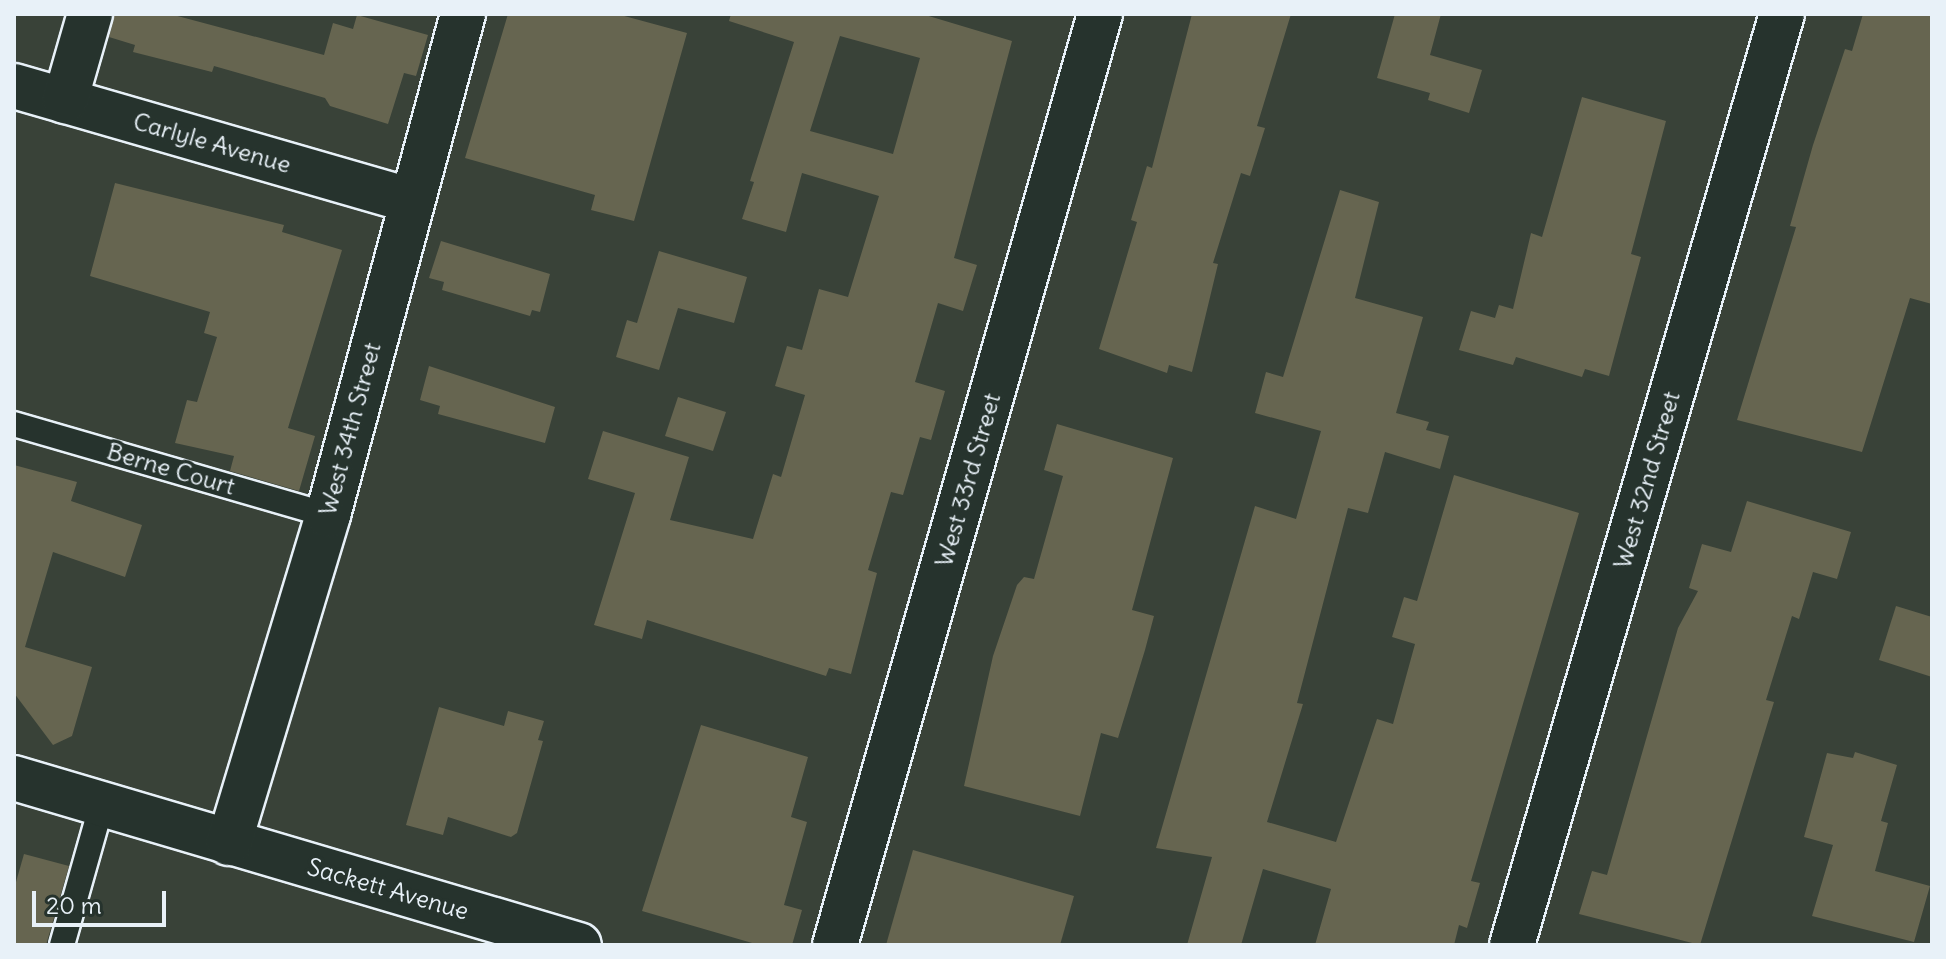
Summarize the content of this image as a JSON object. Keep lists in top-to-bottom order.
{
  "streets": {
    "street": [
      "Carlyle Avenue",
      "West 34th Street",
      "West 33rd Street",
      "West 32nd Street",
      "Sackett Avenue"
    ],
    "lane": ["Berne Court"]
  },
  "crossings": [
    ["Carlyle Avenue", "West 34th Street"],
    ["West 34th Street", "Berne Court"],
    ["West 34th Street", "Sackett Avenue"]
  ],
  "scale_bar": "20 m"
}
